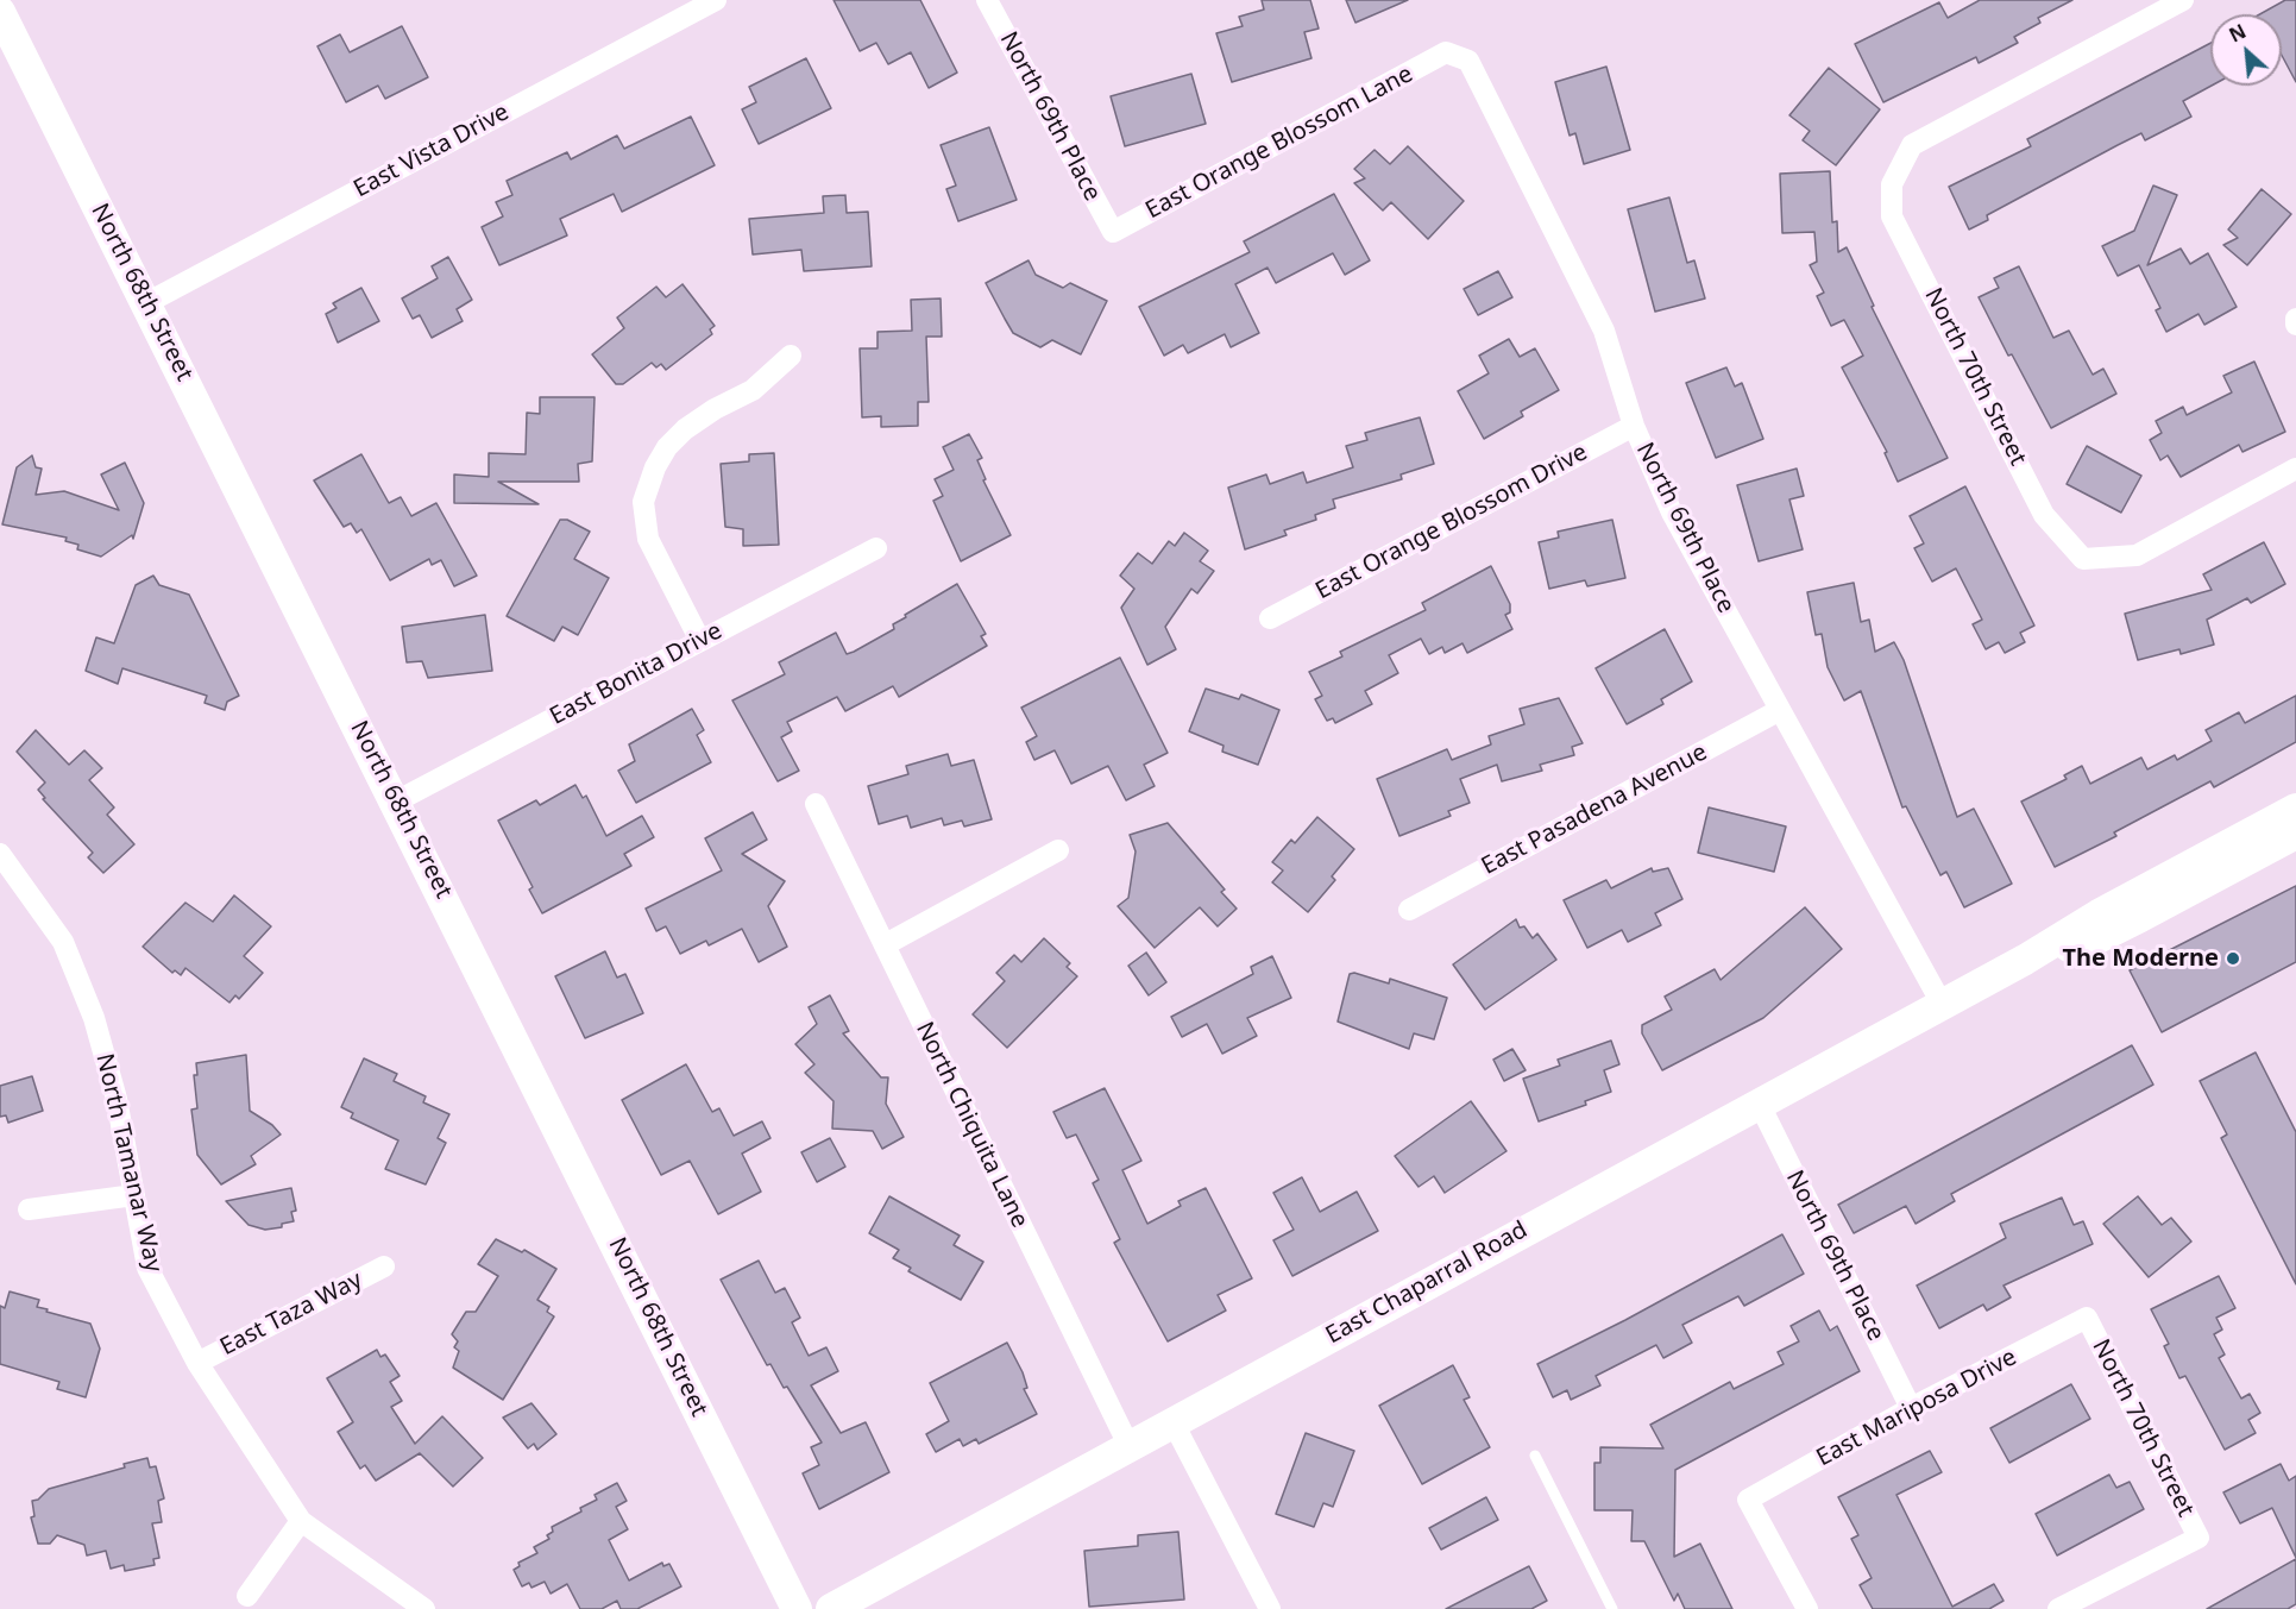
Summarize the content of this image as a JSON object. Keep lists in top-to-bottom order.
{
  "streets": {
    "main road": ["North 68th Street", "East Chaparral Road"],
    "street": [
      "North 69th Place",
      "East Orange Blossom Lane",
      "East Vista Drive",
      "North 70th Street",
      "East Orange Blossom Drive",
      "East Bonita Drive",
      "East Pasadena Avenue",
      "North Chiquita Lane",
      "North Tamanar Way",
      "East Taza Way",
      "East Mariposa Drive"
    ]
  },
  "crossings": [
    ["North 69th Place", "East Orange Blossom Lane"],
    ["North 69th Place", "East Orange Blossom Drive"],
    ["North 69th Place", "East Pasadena Avenue"],
    ["North 69th Place", "East Chaparral Road"],
    ["North 69th Place", "East Mariposa Drive"],
    ["East Vista Drive", "North 68th Street"],
    ["North 68th Street", "East Bonita Drive"],
    ["North 70th Street", "East Mariposa Drive"],
    ["North Chiquita Lane", "East Chaparral Road"],
    ["North Tamanar Way", "East Taza Way"]
  ],
  "places": ["The Moderne"],
  "north": "top left"
}
